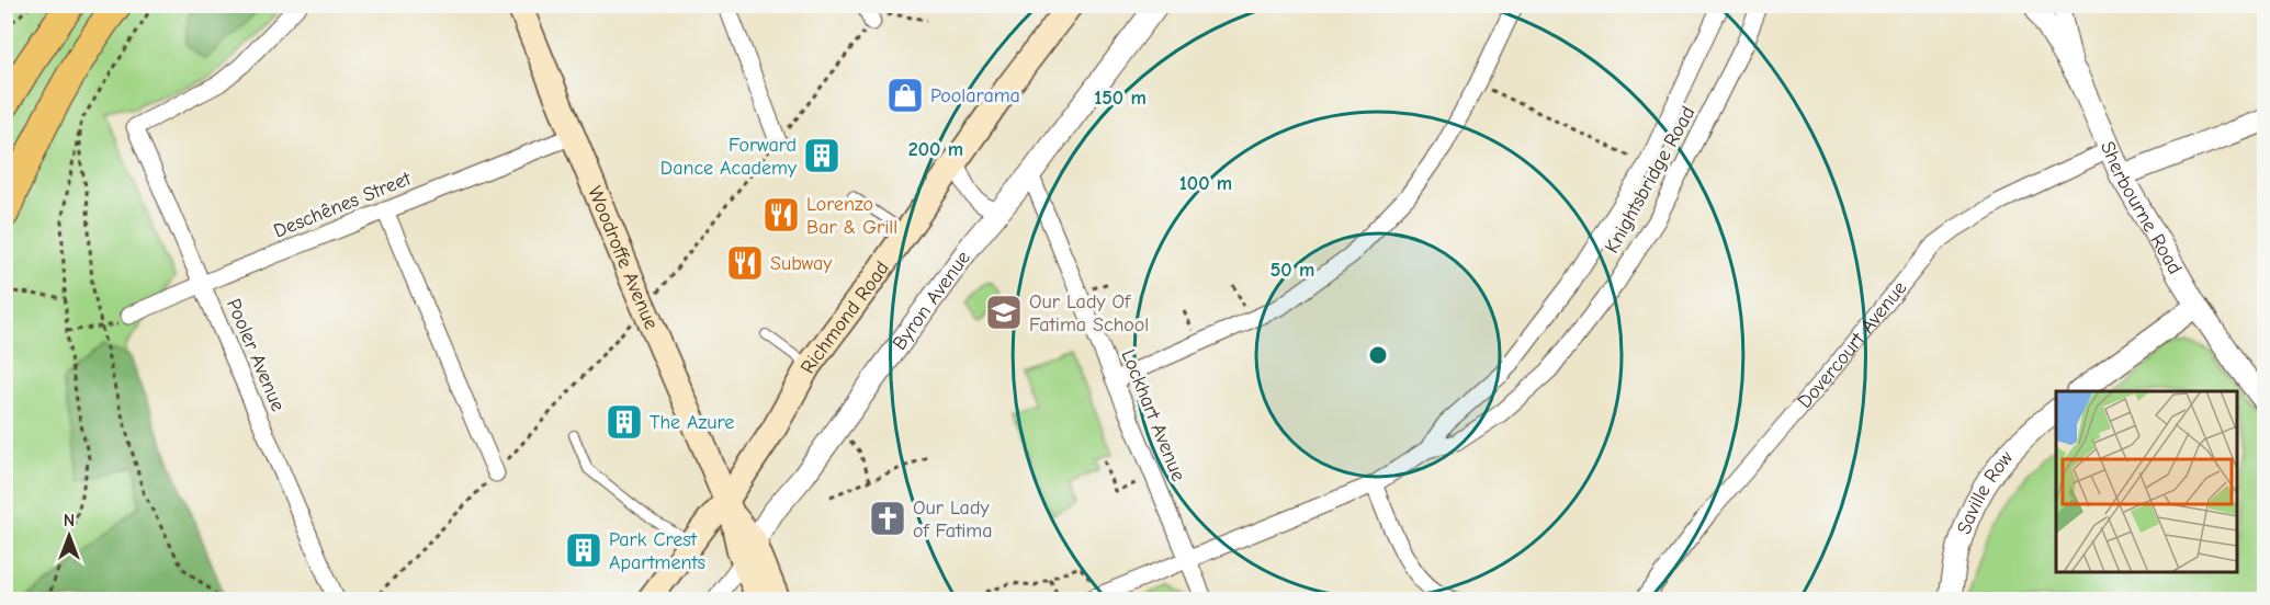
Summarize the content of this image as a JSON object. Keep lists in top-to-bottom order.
{
  "streets": {
    "main road": ["Woodroffe Avenue", "Richmond Road"],
    "street": [
      "Knightsbridge Road",
      "Deschênes Street",
      "Sherbourne Road",
      "Byron Avenue",
      "Dovercourt Avenue",
      "Pooler Avenue",
      "Lockhart Avenue",
      "Saville Row"
    ]
  },
  "crossings": [
    ["Knightsbridge Road", "Lockhart Avenue"],
    ["Deschênes Street", "Woodroffe Avenue"],
    ["Deschênes Street", "Pooler Avenue"],
    ["Sherbourne Road", "Dovercourt Avenue"],
    ["Woodroffe Avenue", "Byron Avenue"],
    ["Woodroffe Avenue", "Richmond Road"],
    ["Byron Avenue", "Lockhart Avenue"]
  ],
  "places": {
    "shop": ["Poolarama"],
    "building": ["Forward Dance Academy", "The Azure", "Park Crest Apartments"],
    "restaurant": ["Lorenzo Bar & Grill", "Subway"],
    "school or university": ["Our Lady Of Fatima School"],
    "church": ["Our Lady of Fatima"]
  },
  "north": "top",
  "rings": [
    "150 m",
    "200 m",
    "100 m",
    "50 m"
  ]
}
